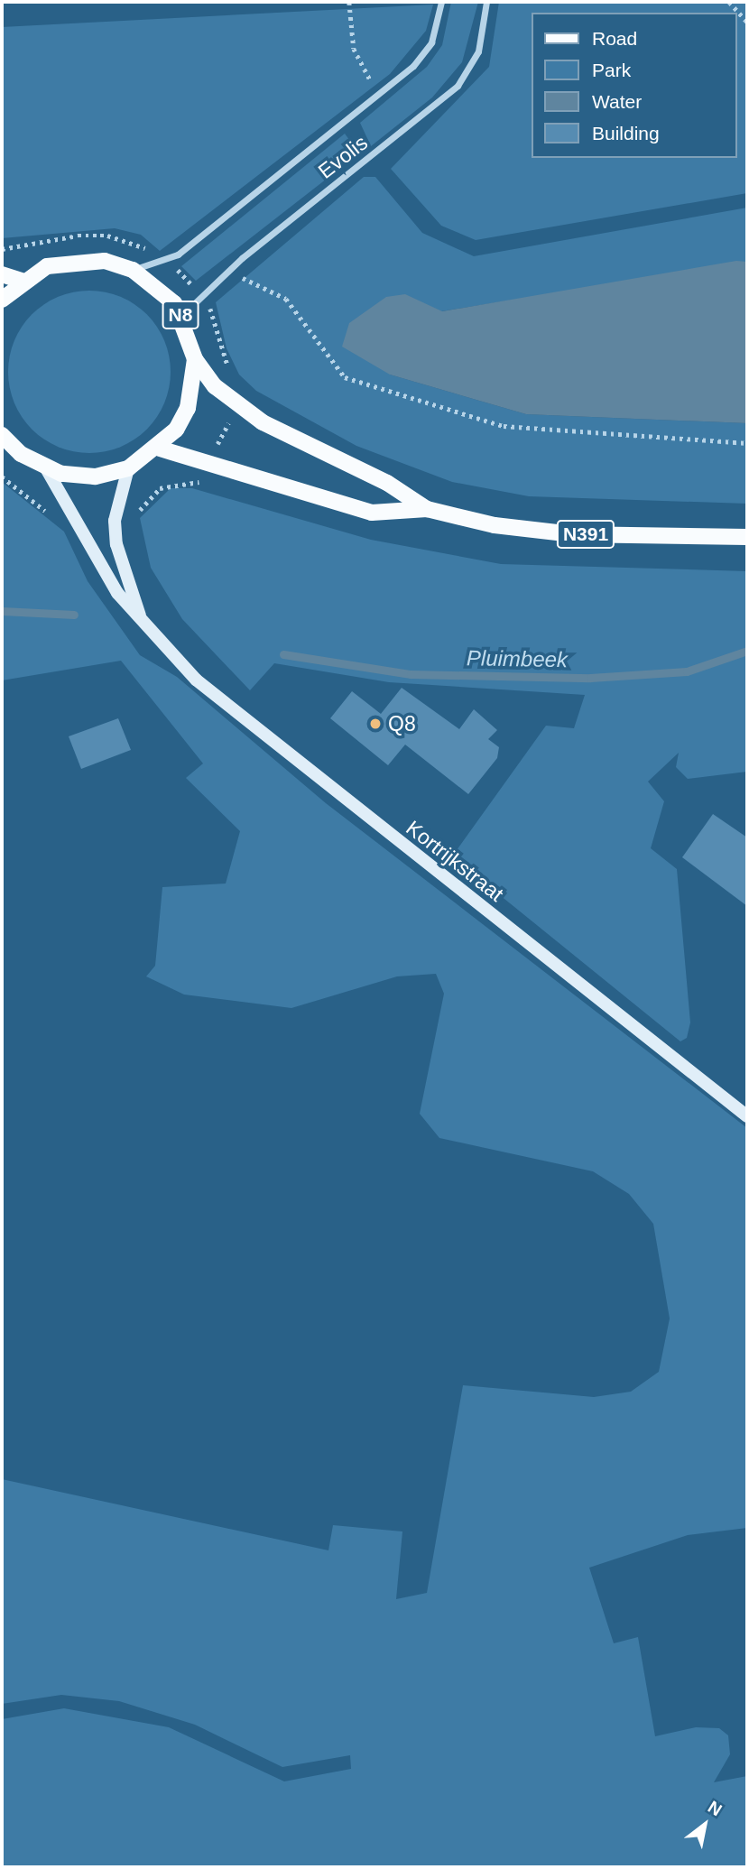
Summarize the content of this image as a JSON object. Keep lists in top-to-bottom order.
{
  "streets": {
    "main road": ["N8", "N391", "Kortrijkstraat"],
    "street": ["Evolis"]
  },
  "crossings": [
    ["Evolis", "N8"],
    ["N8", "N391"],
    ["N8", "Kortrijkstraat"]
  ],
  "water": ["Pluimbeek"],
  "places": ["Q8"],
  "legend": [
    "Road",
    "Park",
    "Water",
    "Building"
  ],
  "north": "top right"
}
